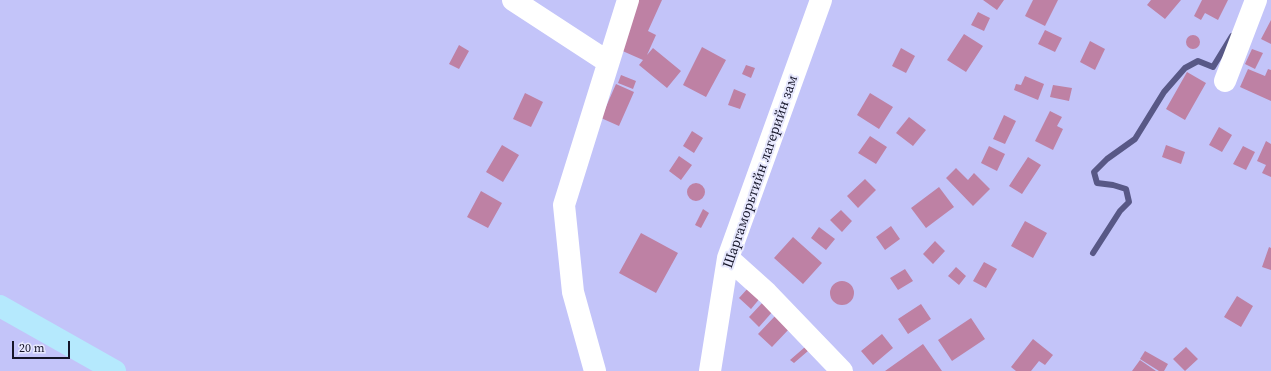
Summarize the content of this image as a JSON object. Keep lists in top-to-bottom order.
{
  "streets": {
    "street": ["Шаргаморьтийн лагерийн зам"]
  },
  "scale_bar": "20 m"
}
